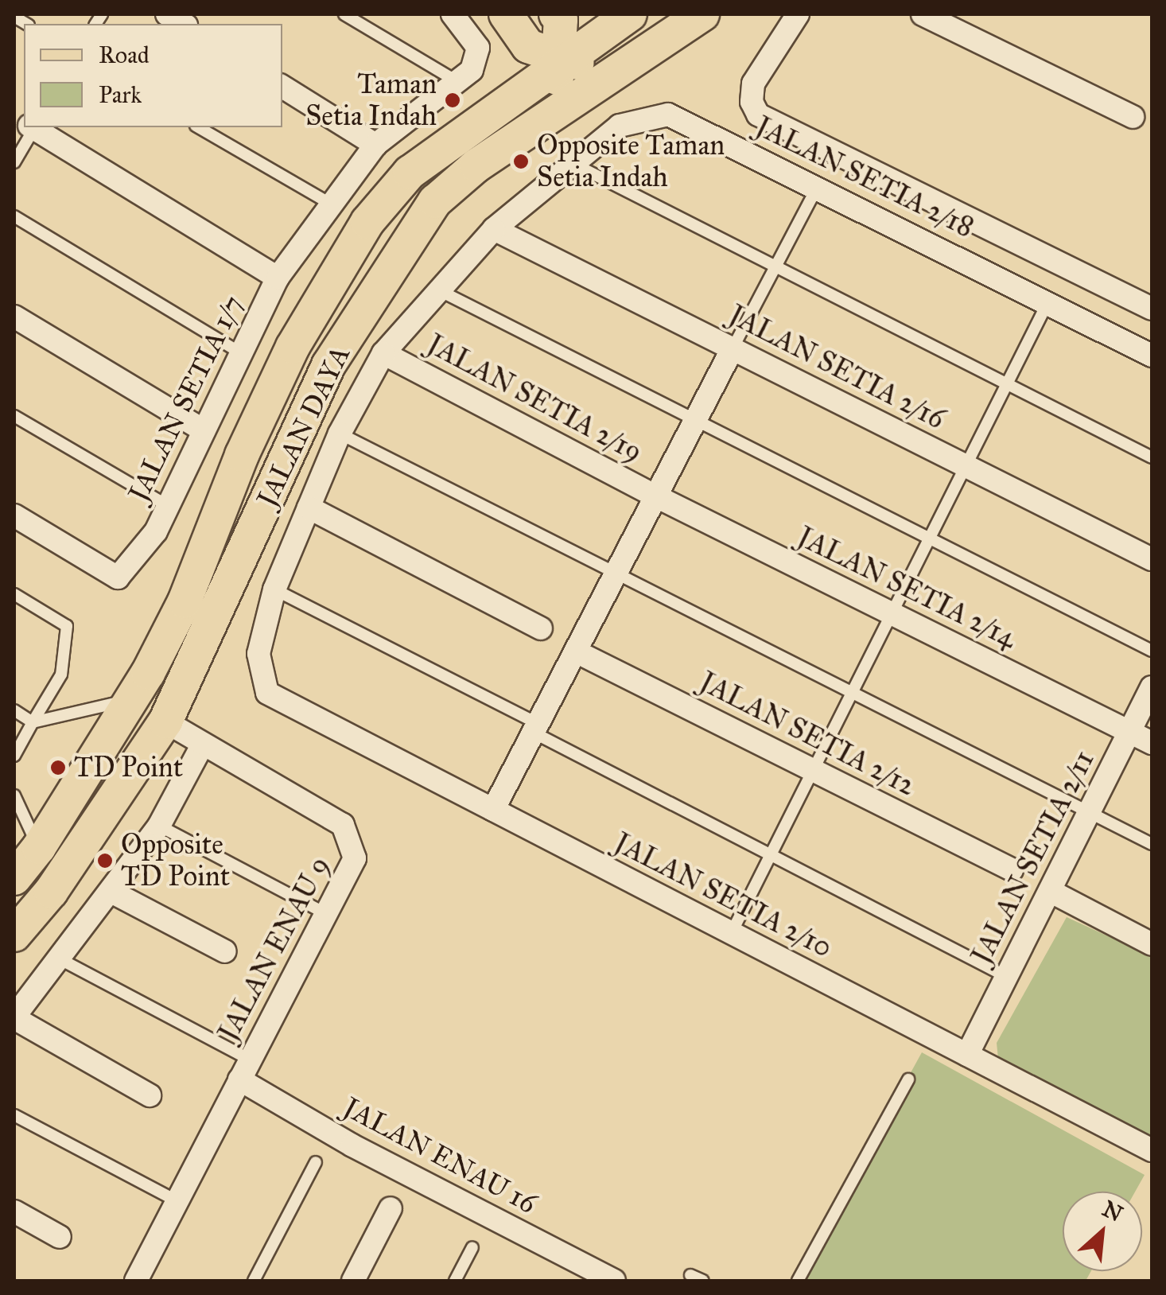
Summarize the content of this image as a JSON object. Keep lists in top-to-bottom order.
{
  "streets": {
    "main road": ["JALAN DAYA"],
    "street": [
      "JALAN SETIA 2/18",
      "JALAN SETIA 2/16",
      "JALAN SETIA 1/7",
      "JALAN SETIA 2/19",
      "JALAN SETIA 2/14",
      "JALAN SETIA 2/12",
      "JALAN SETIA 2/11",
      "JALAN SETIA 2/10",
      "JALAN ENAU 9",
      "JALAN ENAU 16"
    ]
  },
  "crossings": [
    ["JALAN SETIA 2/18", "JALAN SETIA 2/16"],
    ["JALAN SETIA 2/18", "JALAN SETIA 2/19"],
    ["JALAN SETIA 2/18", "JALAN SETIA 2/10"],
    ["JALAN SETIA 2/19", "JALAN SETIA 2/14"],
    ["JALAN DAYA", "JALAN ENAU 9"],
    ["JALAN SETIA 2/14", "JALAN SETIA 2/11"],
    ["JALAN SETIA 2/11", "JALAN SETIA 2/10"],
    ["JALAN ENAU 9", "JALAN ENAU 16"]
  ],
  "places": [
    "Taman Setia Indah",
    "Opposite Taman Setia Indah",
    "TD Point",
    "Opposite TD Point"
  ],
  "legend": ["Road", "Park"],
  "north": "top right"
}
